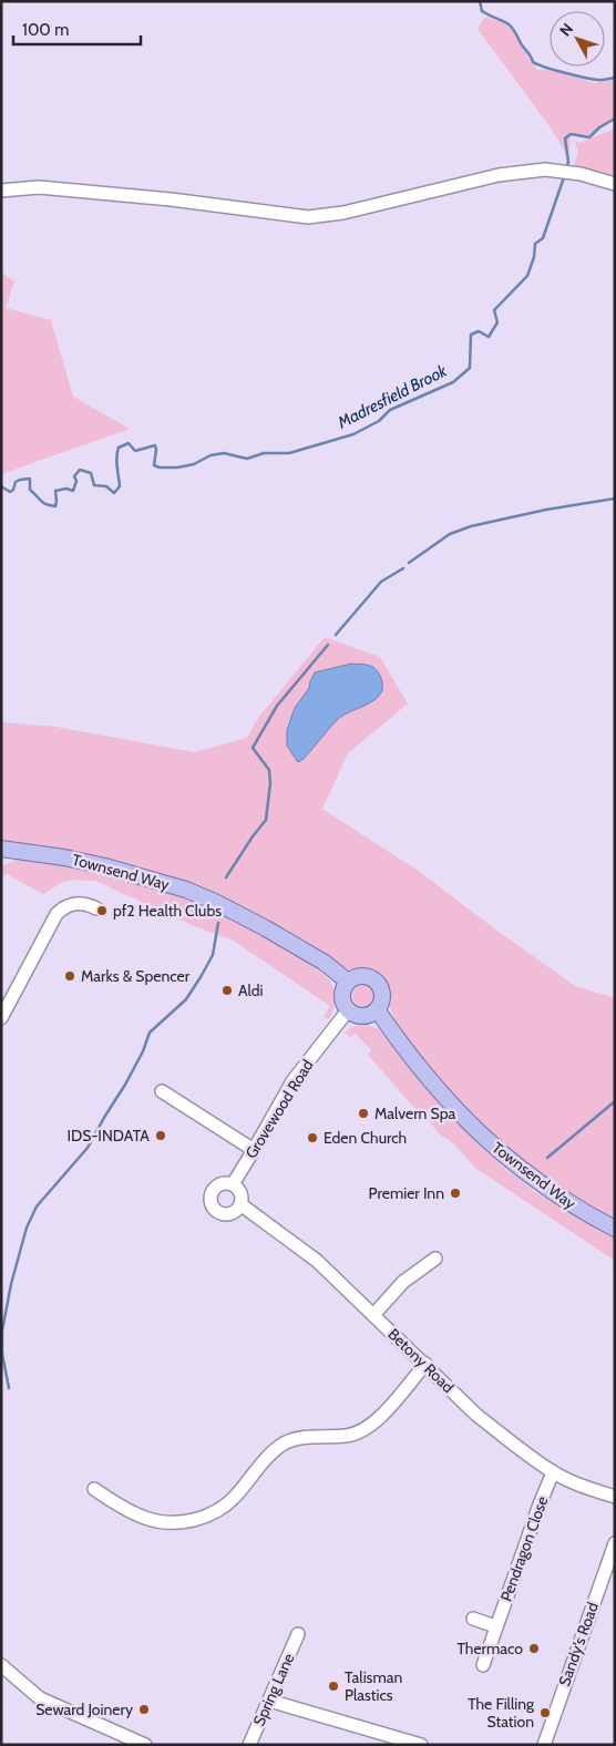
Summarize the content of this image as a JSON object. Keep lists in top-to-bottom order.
{
  "streets": {
    "main road": ["Townsend Way"],
    "street": [
      "Grovewood Road",
      "Betony Road",
      "Pendragon Close",
      "Sandy's Road",
      "Spring Lane"
    ]
  },
  "crossings": [
    ["Townsend Way", "Grovewood Road"],
    ["Grovewood Road", "Betony Road"],
    ["Betony Road", "Pendragon Close"]
  ],
  "water": ["Madresfield Brook"],
  "places": [
    "pf2 Health Clubs",
    "Marks & Spencer",
    "Aldi",
    "Malvern Spa",
    "IDS-INDATA",
    "Eden Church",
    "Premier Inn",
    "Thermaco",
    "Talisman Plastics",
    "Seward Joinery",
    "The Filling Station"
  ],
  "scale_bar": "100 m",
  "north": "top left"
}
